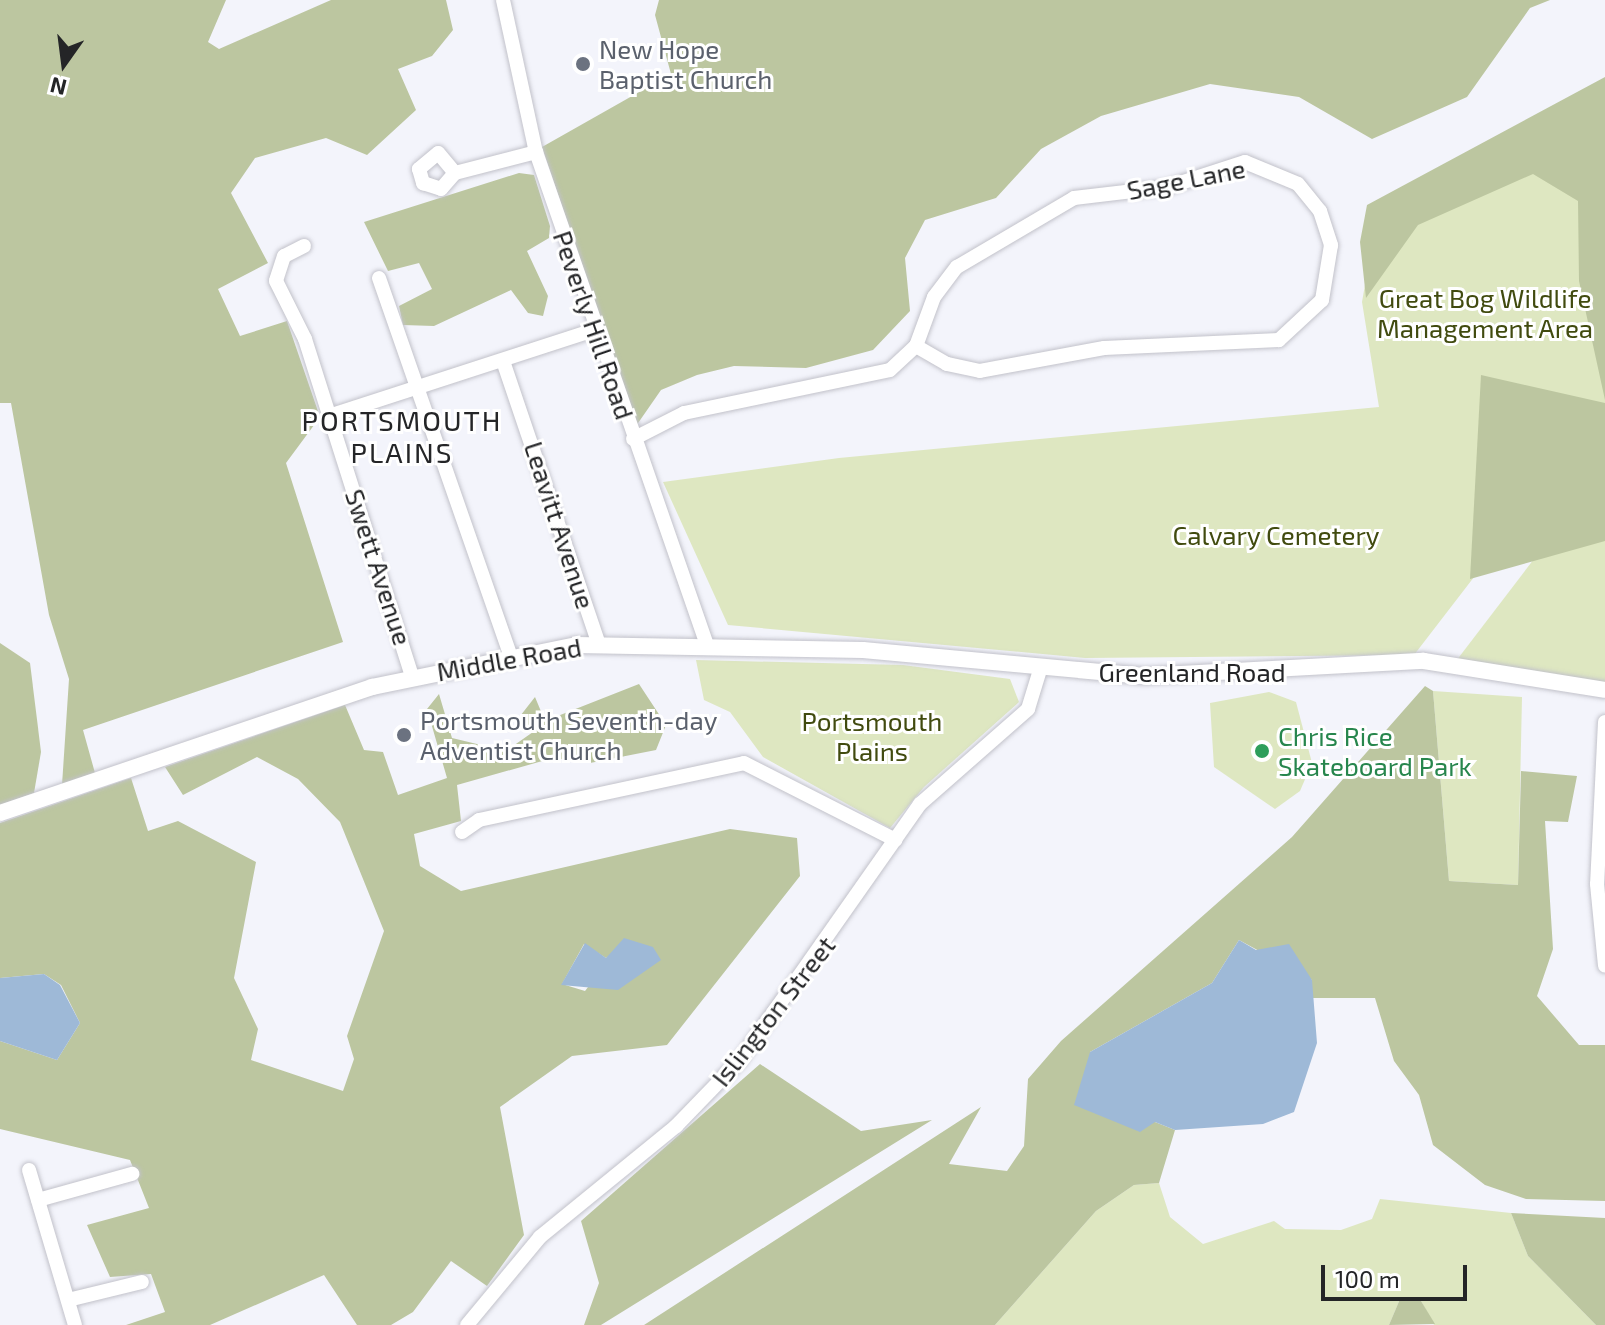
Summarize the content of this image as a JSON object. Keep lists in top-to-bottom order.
{
  "streets": {
    "main road": ["Middle Road", "Greenland Road"],
    "street": [
      "Sage Lane",
      "Peverly Hill Road",
      "Leavitt Avenue",
      "Swett Avenue",
      "Islington Street"
    ]
  },
  "crossings": [
    ["Peverly Hill Road", "Middle Road"],
    ["Leavitt Avenue", "Middle Road"],
    ["Swett Avenue", "Middle Road"],
    ["Middle Road", "Greenland Road"],
    ["Middle Road", "Islington Street"],
    ["Greenland Road", "Islington Street"]
  ],
  "districts": ["PORTSMOUTH PLAINS"],
  "parks": ["Great Bog Wildlife Management Area", "Calvary Cemetery", "Portsmouth Plains"],
  "places": ["New Hope Baptist Church", "Portsmouth Seventh-day Adventist Church", "Chris Rice Skateboard Park"],
  "scale_bar": "100 m",
  "north": "bottom"
}
